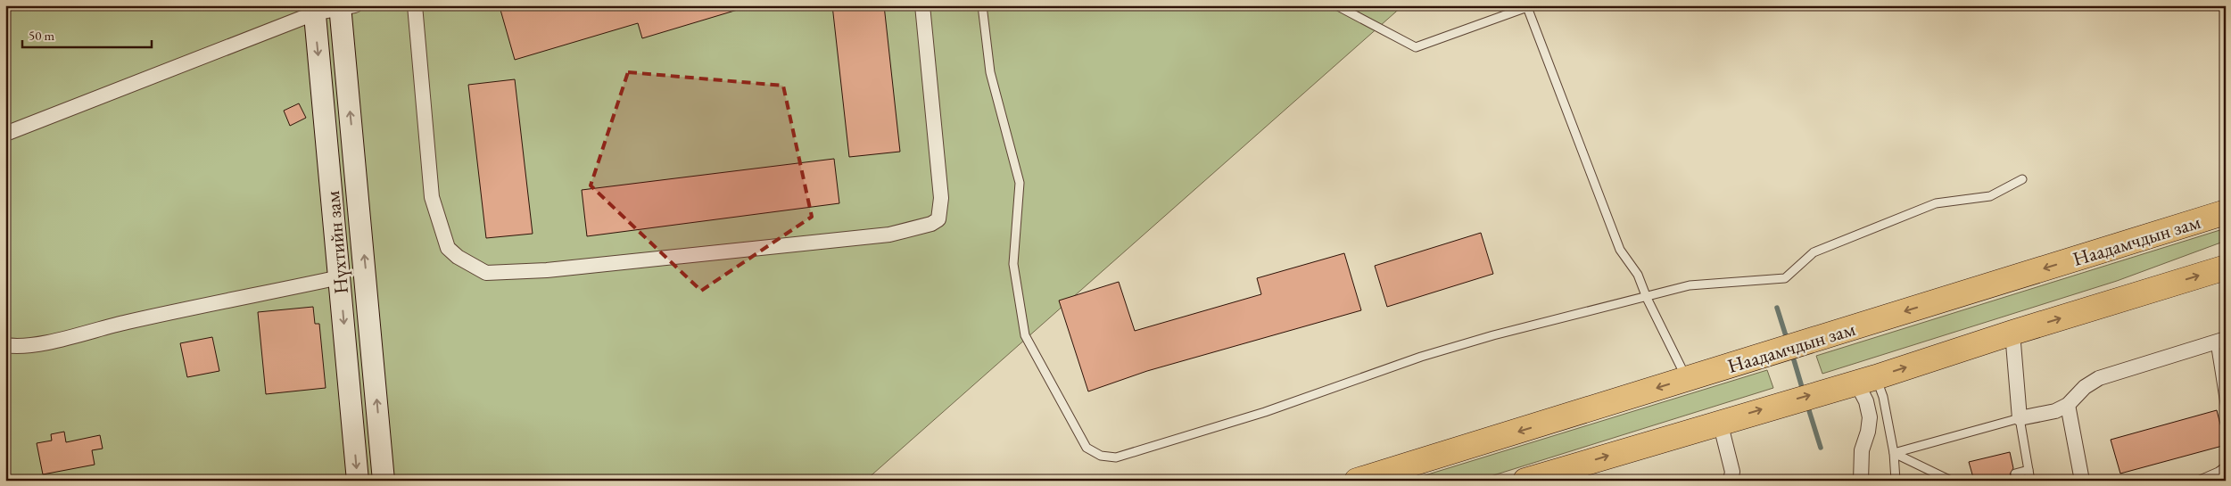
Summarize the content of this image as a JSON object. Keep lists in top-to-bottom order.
{
  "streets": {
    "highway": ["Наадамчдын зам"],
    "main road": ["Нүхтийн зам"]
  },
  "scale_bar": "50 m"
}
